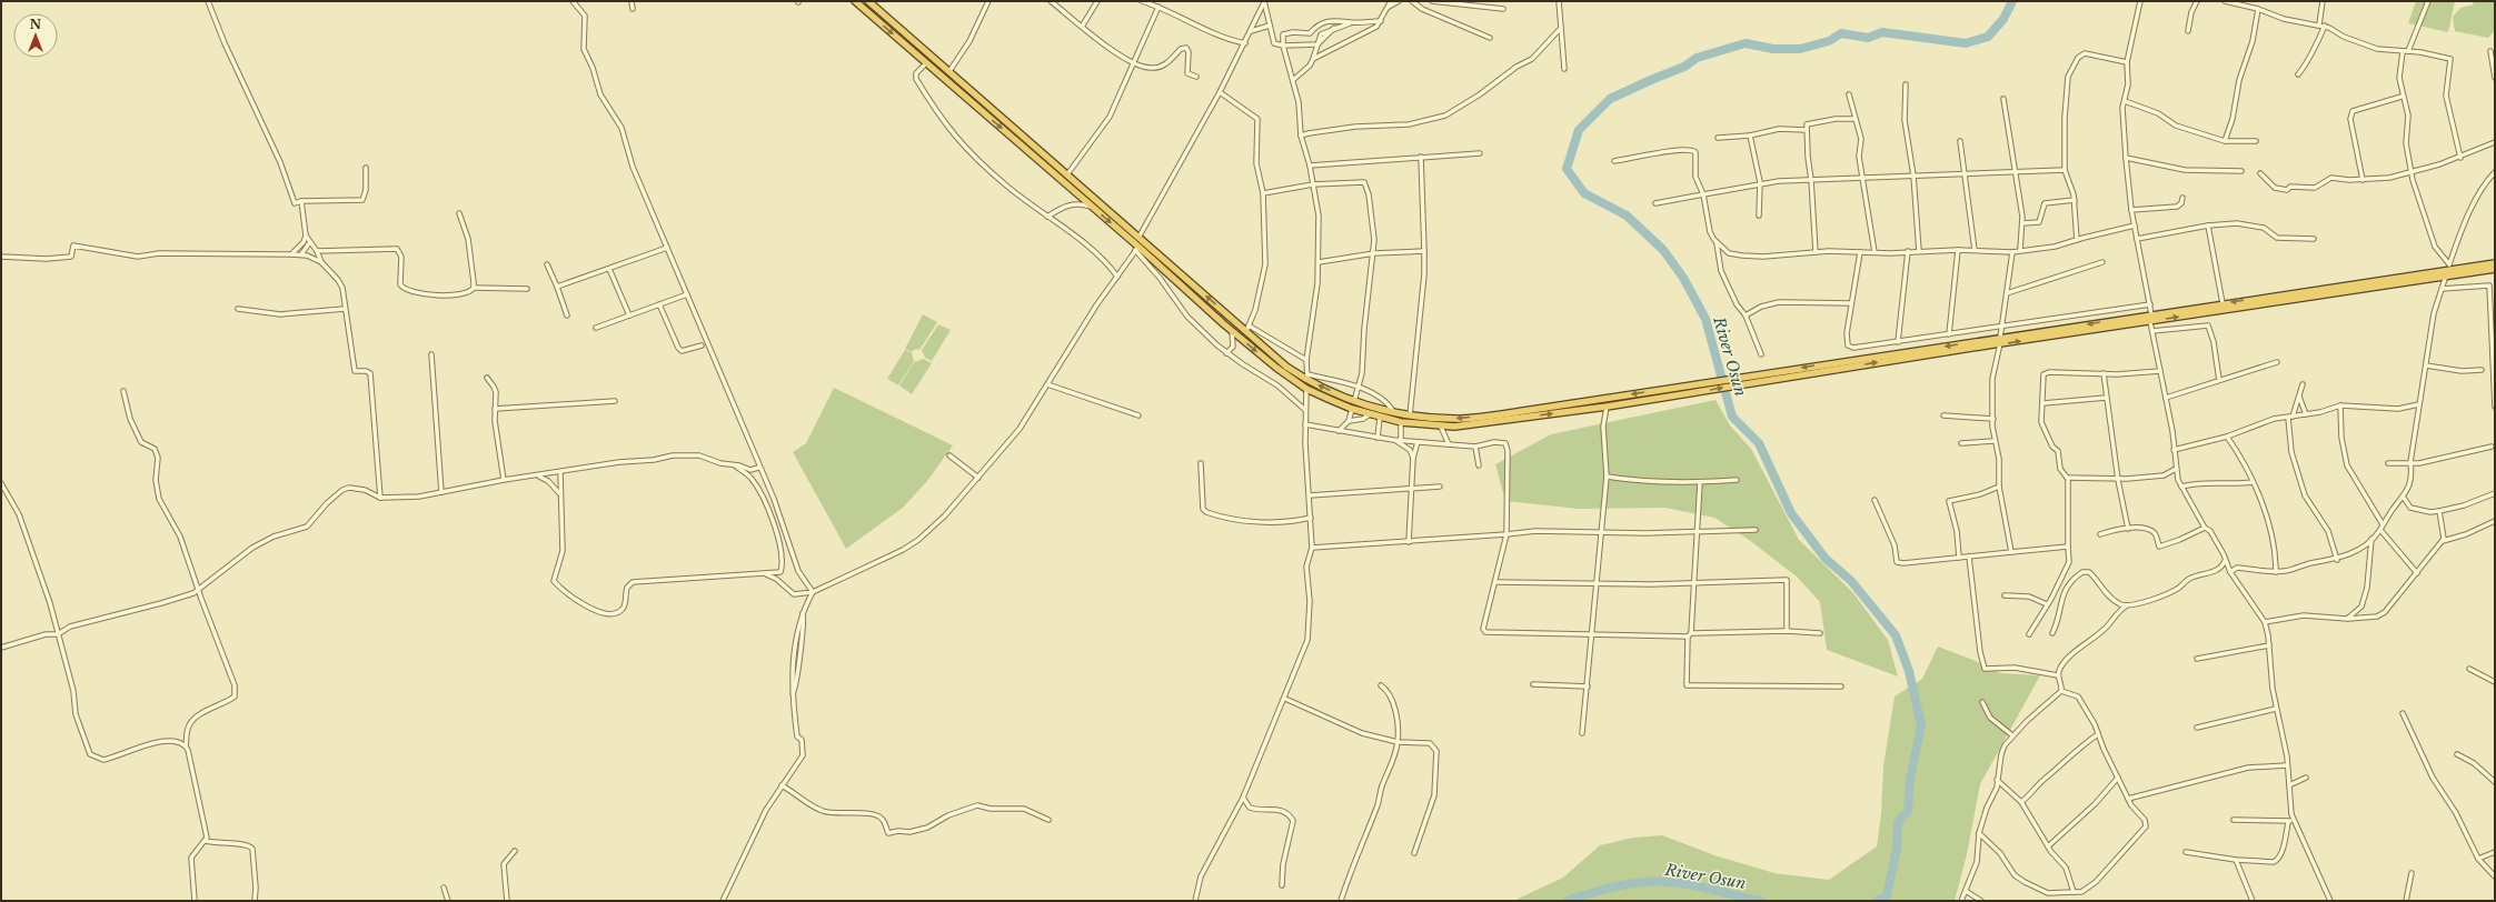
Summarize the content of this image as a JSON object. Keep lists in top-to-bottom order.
{
  "water": ["River Osun"],
  "north": "top"
}
